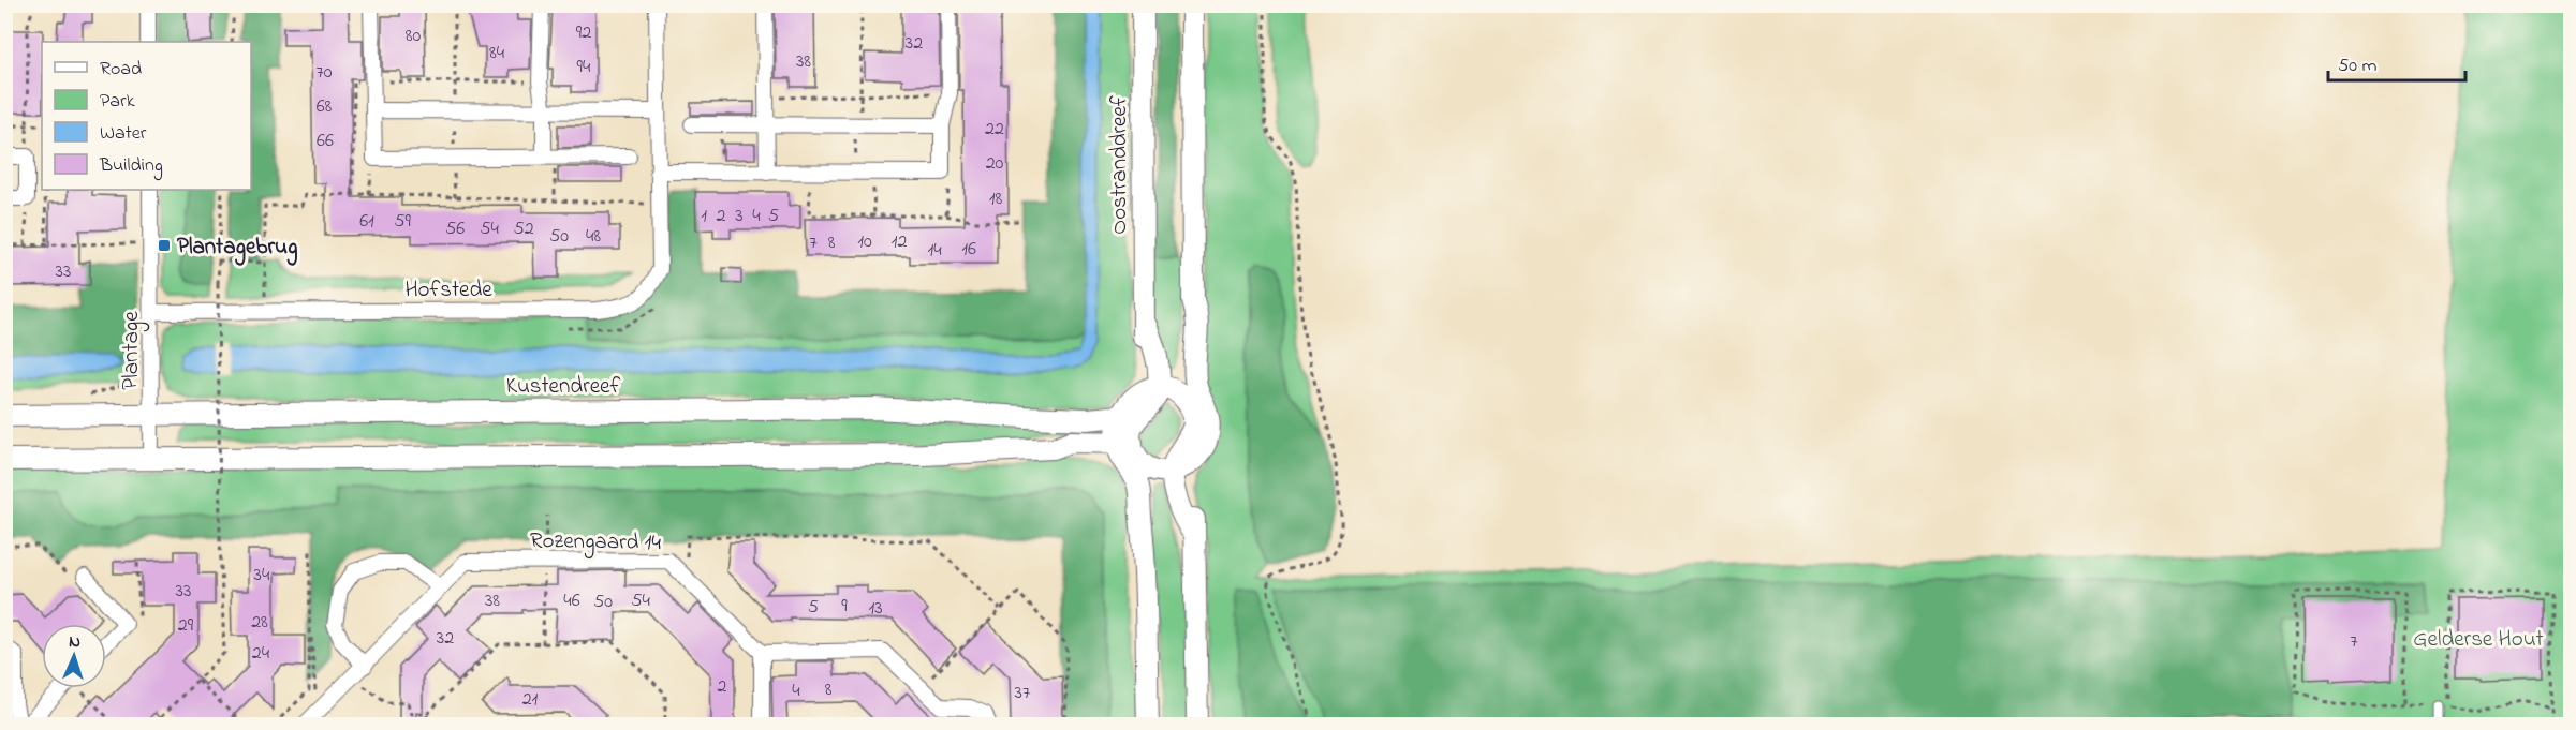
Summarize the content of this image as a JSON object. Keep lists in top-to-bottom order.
{
  "streets": {
    "main road": ["Oostranddreef", "Kustendreef"],
    "street": ["Hofstede", "Plantage", "Rozengaard 14"]
  },
  "crossings": [
    ["Hofstede", "Plantage"],
    ["Plantage", "Kustendreef"]
  ],
  "parks": ["Gelderse Hout"],
  "places": {
    "transit": ["Plantagebrug"]
  },
  "house_numbers": [
    "92",
    "80",
    "32",
    "84",
    "38",
    "94",
    "70",
    "68",
    "22",
    "66",
    "20",
    "18",
    "1",
    "2",
    "3",
    "4",
    "5",
    "61",
    "59",
    "56",
    "54",
    "52",
    "50",
    "48",
    "10",
    "12",
    "7",
    "8",
    "16",
    "14",
    "33",
    "34",
    "33",
    "38",
    "46",
    "54",
    "50",
    "9",
    "5",
    "13",
    "28",
    "29",
    "32",
    "7",
    "24",
    "2",
    "8",
    "4",
    "37",
    "21"
  ],
  "legend": [
    "Road",
    "Park",
    "Water",
    "Building"
  ],
  "scale_bar": "50 m",
  "north": "top"
}
